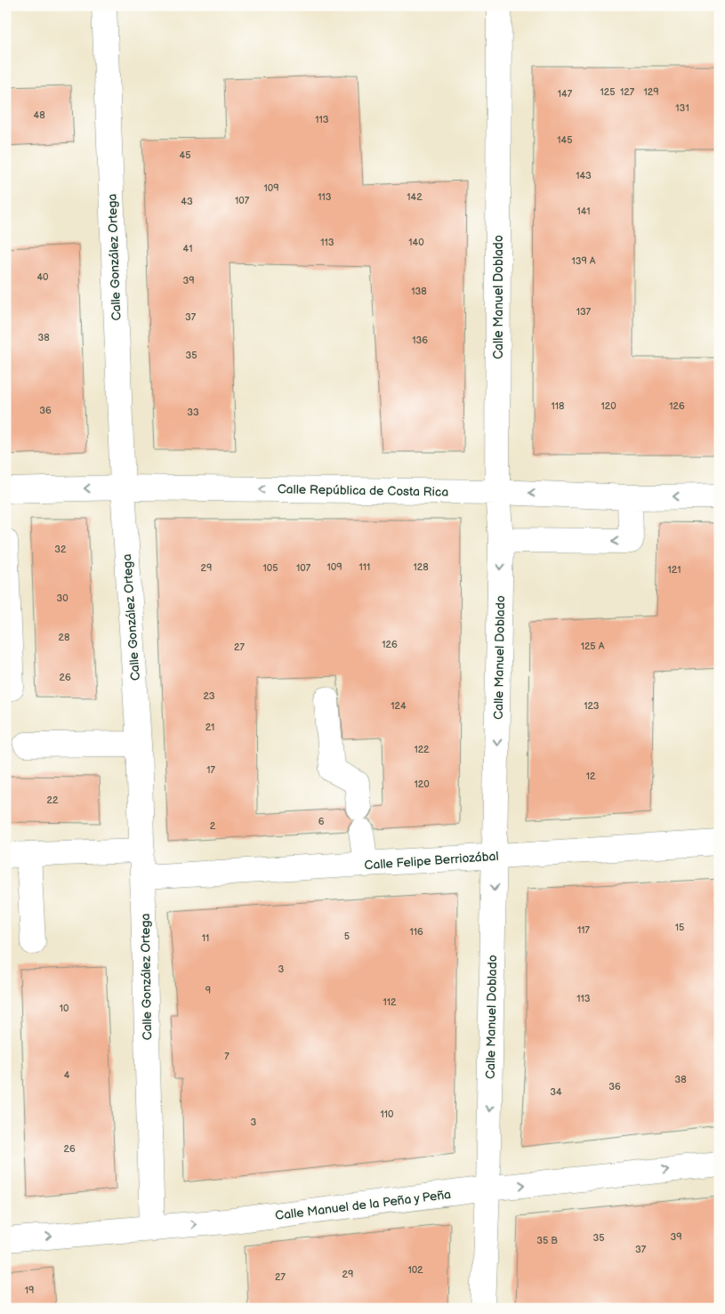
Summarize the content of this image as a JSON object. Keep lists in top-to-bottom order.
{
  "streets": {
    "street": [
      "Calle González Ortega",
      "Calle Manuel Doblado",
      "Calle República de Costa Rica",
      "Calle Felipe Berriozábal",
      "Calle Manuel de la Peña y Peña"
    ]
  },
  "crossings": [
    ["Calle González Ortega", "Calle República de Costa Rica"],
    ["Calle González Ortega", "Calle Felipe Berriozábal"],
    ["Calle González Ortega", "Calle Manuel de la Peña y Peña"],
    ["Calle Manuel Doblado", "Calle República de Costa Rica"],
    ["Calle Manuel Doblado", "Calle Felipe Berriozábal"],
    ["Calle Manuel Doblado", "Calle Manuel de la Peña y Peña"]
  ],
  "one_way": ["Calle Manuel Doblado", "Calle República de Costa Rica", "Calle Manuel de la Peña y Peña"],
  "house_numbers": [
    "125",
    "127",
    "129",
    "147",
    "131",
    "48",
    "113",
    "145",
    "45",
    "143",
    "109",
    "113",
    "142",
    "107",
    "43",
    "141",
    "113",
    "140",
    "41",
    "139 A",
    "40",
    "39",
    "138",
    "137",
    "37",
    "38",
    "136",
    "35",
    "118",
    "120",
    "126",
    "36",
    "33",
    "32",
    "109",
    "111",
    "128",
    "29",
    "105",
    "107",
    "121",
    "30",
    "28",
    "126",
    "125 A",
    "27",
    "26",
    "23",
    "124",
    "123",
    "21",
    "122",
    "17",
    "12",
    "120",
    "22",
    "6",
    "2",
    "15",
    "117",
    "116",
    "5",
    "11",
    "3",
    "9",
    "113",
    "112",
    "10",
    "7",
    "4",
    "38",
    "36",
    "34",
    "110",
    "3",
    "26",
    "39",
    "35",
    "35 B",
    "37",
    "102",
    "29",
    "27",
    "19"
  ]
}
